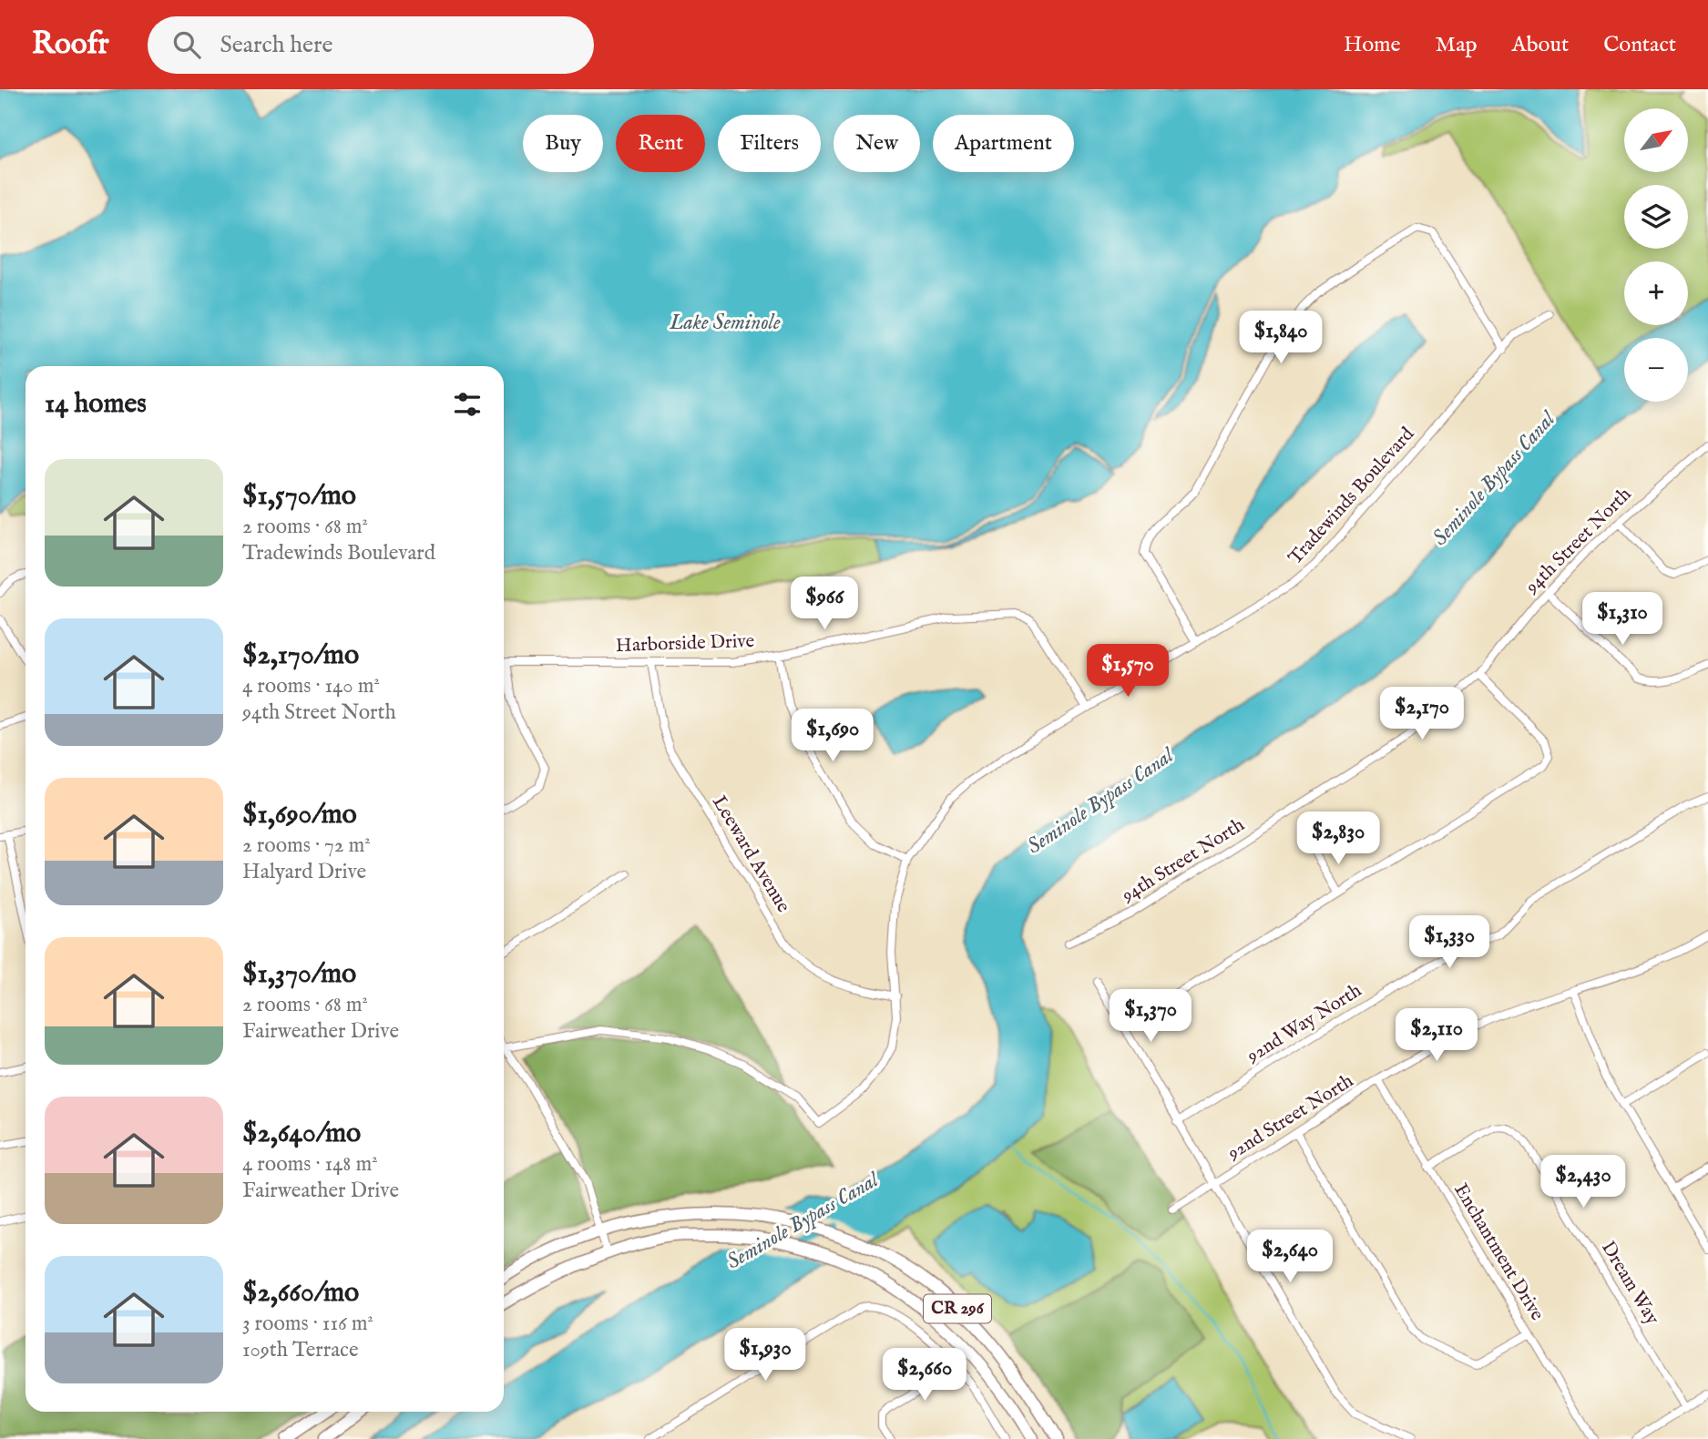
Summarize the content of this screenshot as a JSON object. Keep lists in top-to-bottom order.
{
  "streets": {
    "main road": ["CR 296"],
    "street": [
      "Tradewinds Boulevard",
      "94th Street North",
      "Harborside Drive",
      "Leeward Avenue",
      "92nd Way North",
      "92nd Street North",
      "Enchantment Drive",
      "Dream Way"
    ]
  },
  "crossings": [
    ["Tradewinds Boulevard", "Harborside Drive"],
    ["Tradewinds Boulevard", "Leeward Avenue"],
    ["Harborside Drive", "Leeward Avenue"],
    ["92nd Street North", "Enchantment Drive"],
    ["Enchantment Drive", "Dream Way"]
  ],
  "water": ["Lake Seminole", "Seminole Bypass Canal"],
  "north": "top right",
  "page": {
    "header": "Roofr",
    "search": "Search here",
    "nav": [
      "Home",
      "Map",
      "About",
      "Contact"
    ],
    "map_buttons": ["+", "−"],
    "chip": [
      "Buy",
      "Rent",
      "Filters",
      "New",
      "Apartment"
    ],
    "price": [
      "$1,840",
      "$966",
      "$1,310",
      "$1,570",
      "$2,170",
      "$1,690",
      "$2,830",
      "$1,330",
      "$1,370",
      "$2,110",
      "$2,430",
      "$2,640",
      "$1,930",
      "$2,660"
    ],
    "heading": "14 homes",
    "list": [
      {
        "name": "$1,570/mo",
        "note": "2 rooms · 68 m² · Tradewinds Boulevard"
      },
      {
        "name": "$2,170/mo",
        "note": "4 rooms · 140 m² · 94th Street North"
      },
      {
        "name": "$1,690/mo",
        "note": "2 rooms · 72 m² · Halyard Drive"
      },
      {
        "name": "$1,370/mo",
        "note": "2 rooms · 68 m² · Fairweather Drive"
      },
      {
        "name": "$2,640/mo",
        "note": "4 rooms · 148 m² · Fairweather Drive"
      },
      {
        "name": "$2,660/mo",
        "note": "3 rooms · 116 m² · 109th Terrace"
      }
    ]
  }
}
